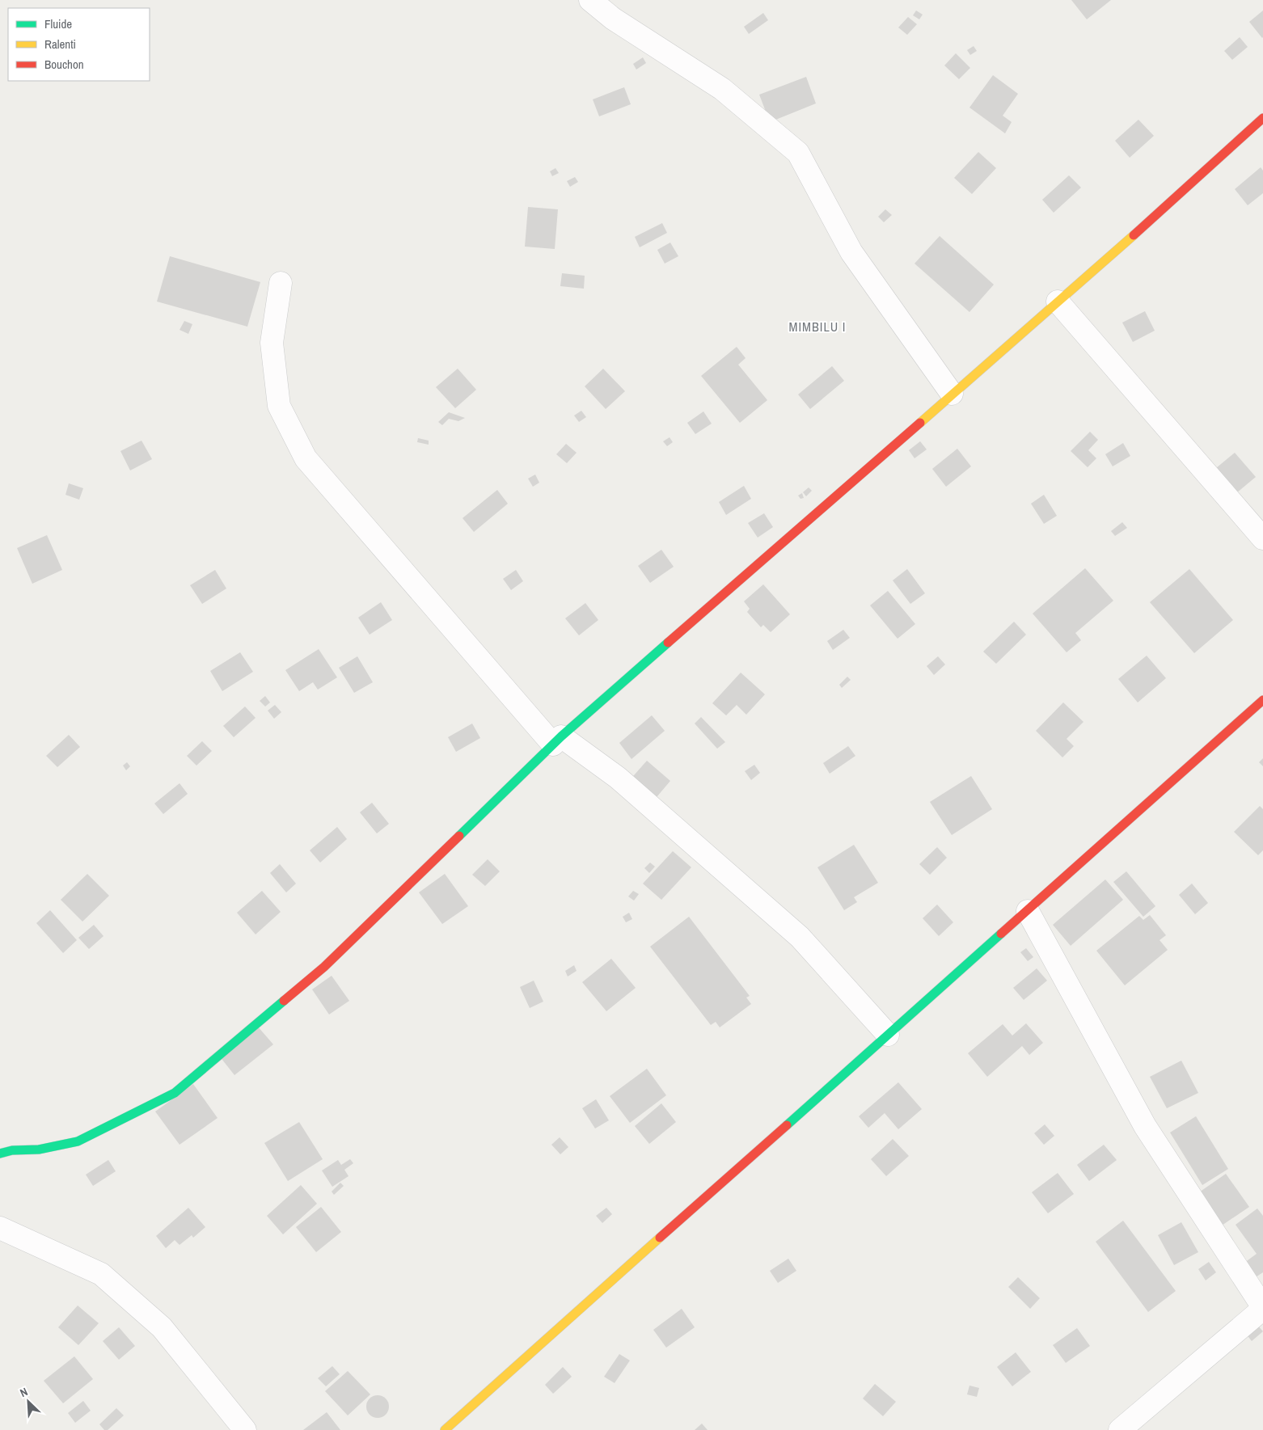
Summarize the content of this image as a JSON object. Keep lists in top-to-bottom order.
{
  "districts": ["MIMBILU I"],
  "legend": ["Fluide", "Ralenti", "Bouchon"],
  "north": "top left"
}
